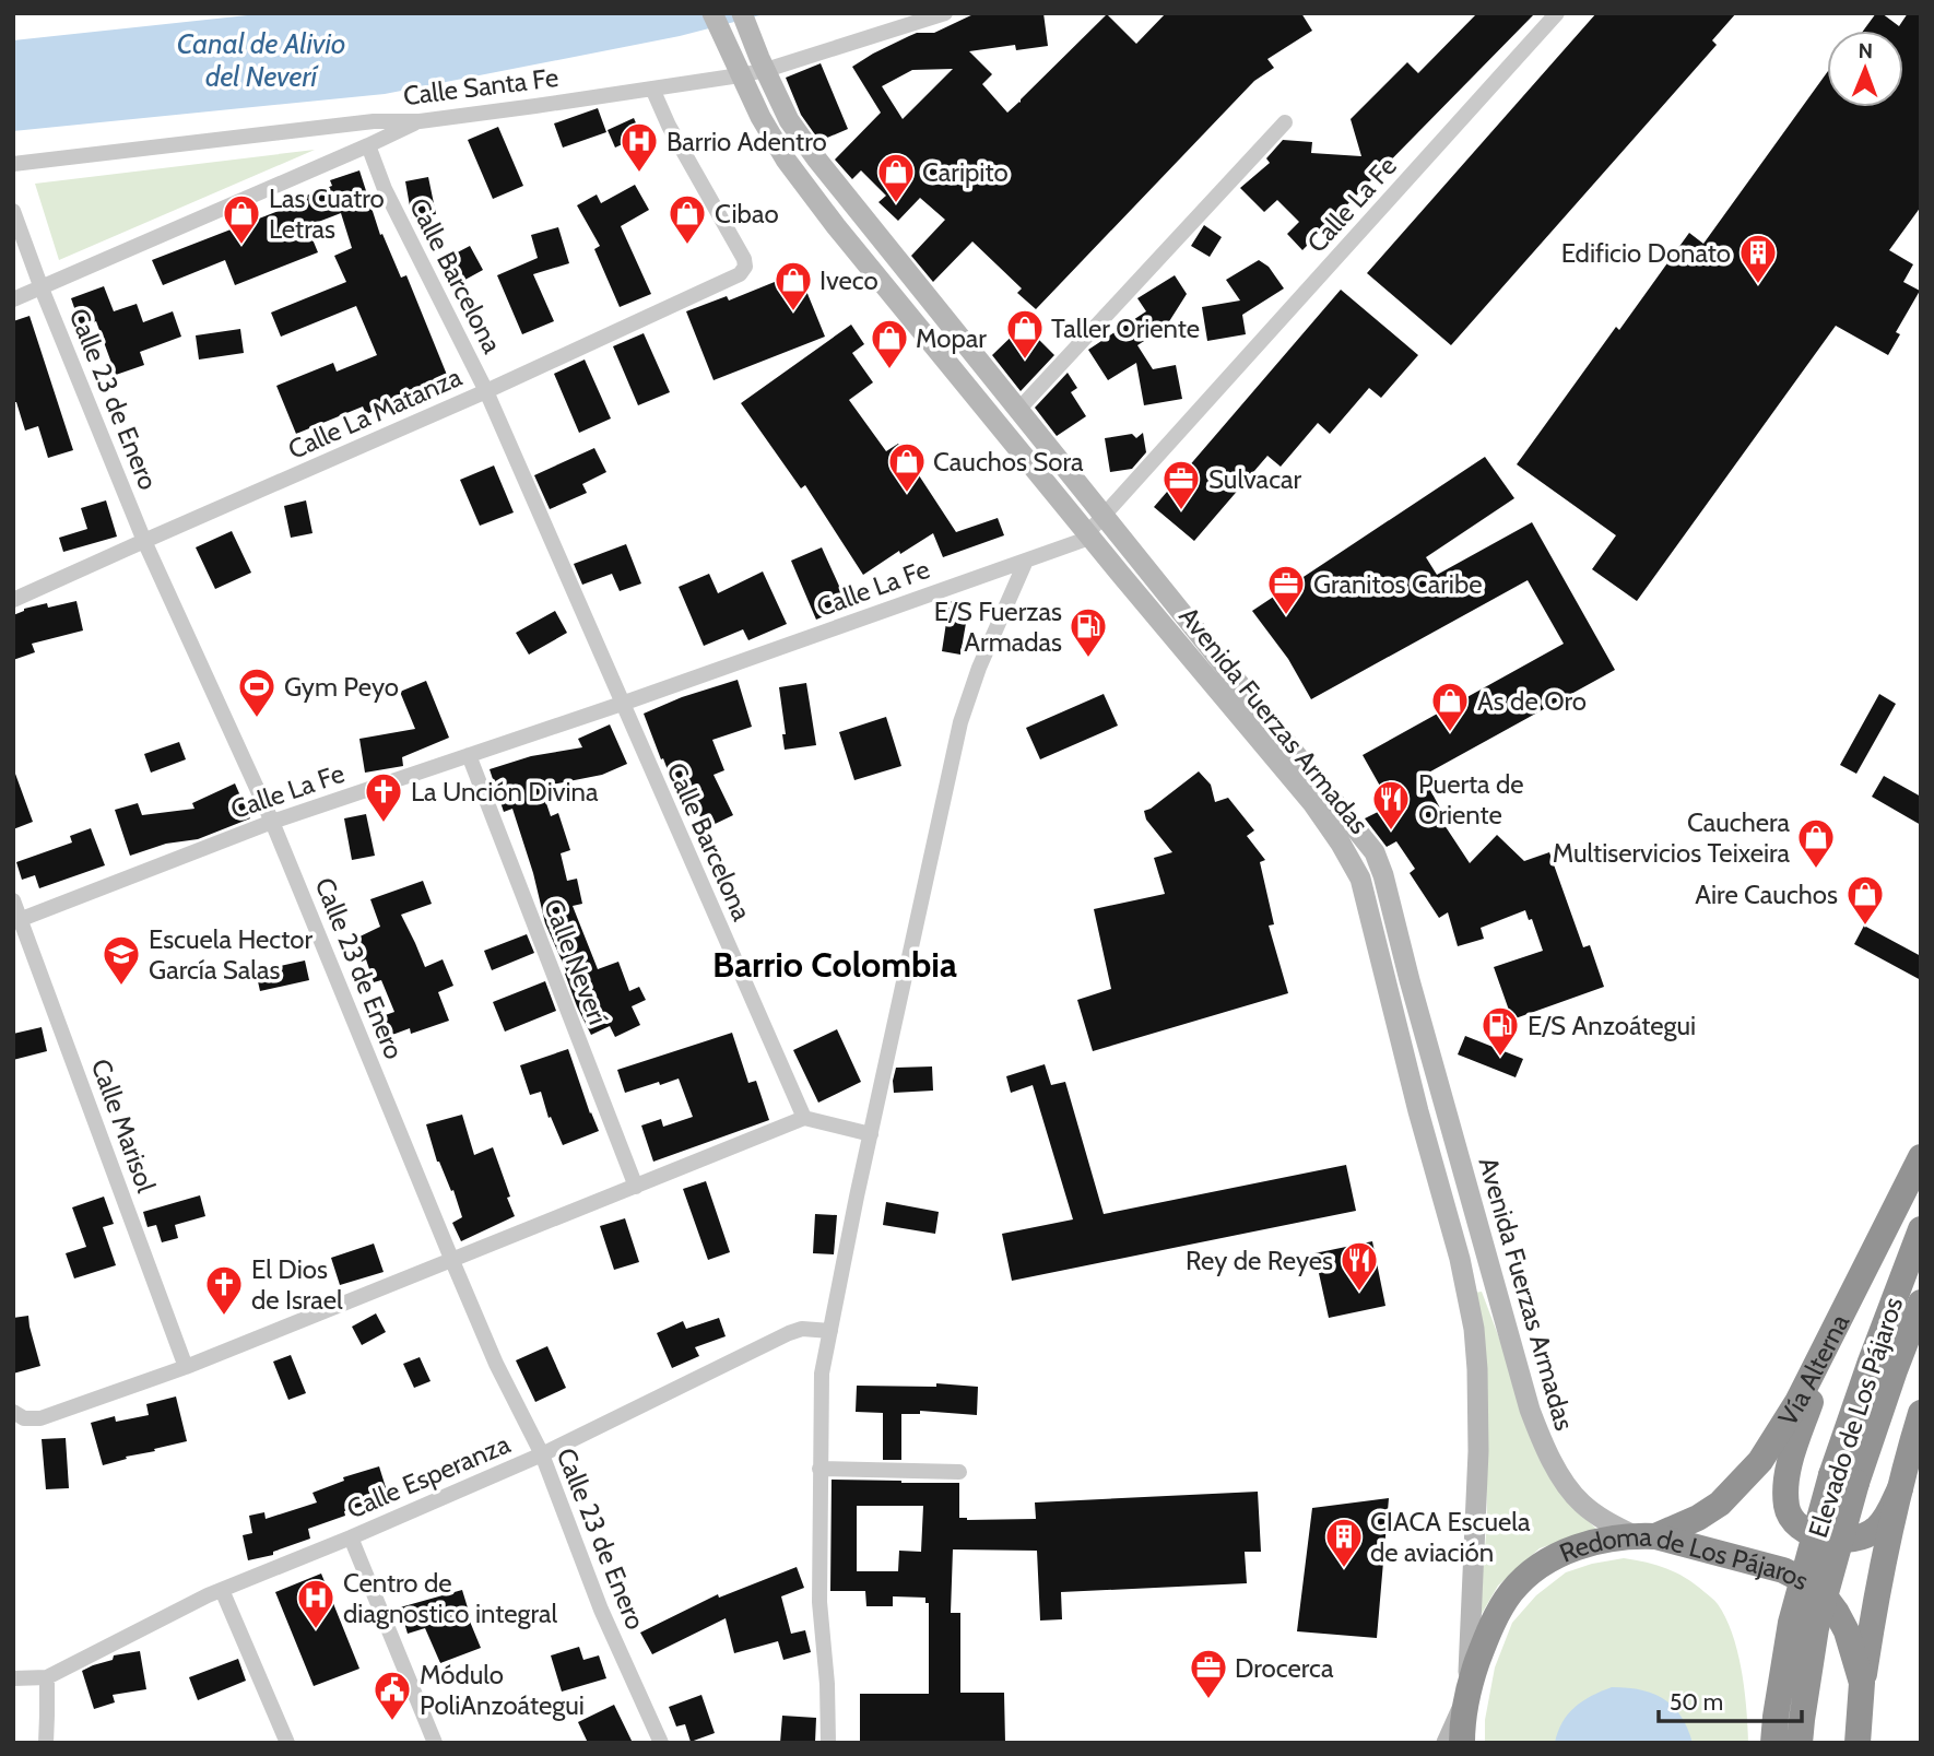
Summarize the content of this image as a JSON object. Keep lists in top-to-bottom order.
{
  "streets": {
    "highway": ["Vía Alterna", "Elevado de Los Pájaros", "Redoma de Los Pájaros"],
    "street": [
      "Calle Santa Fe",
      "Calle La Fe",
      "Calle Barcelona",
      "Calle 23 de Enero",
      "Calle La Matanza",
      "Avenida Fuerzas Armadas",
      "Calle Neverí",
      "Calle Marisol",
      "Calle Esperanza"
    ]
  },
  "crossings": [
    ["Calle Santa Fe", "Calle La Matanza"],
    ["Calle Santa Fe", "Avenida Fuerzas Armadas"],
    ["Calle La Fe", "Calle Barcelona"],
    ["Calle La Fe", "Calle 23 de Enero"],
    ["Calle La Fe", "Avenida Fuerzas Armadas"],
    ["Calle La Fe", "Calle Neverí"],
    ["Calle La Fe", "Calle Marisol"],
    ["Calle Barcelona", "Calle La Matanza"],
    ["Calle 23 de Enero", "Calle La Matanza"],
    ["Calle 23 de Enero", "Calle Esperanza"],
    ["Avenida Fuerzas Armadas", "Vía Alterna"],
    ["Avenida Fuerzas Armadas", "Redoma de Los Pájaros"],
    ["Vía Alterna", "Redoma de Los Pájaros"]
  ],
  "districts": ["Barrio Colombia"],
  "water": ["Canal de Alivio del Neverí"],
  "places": {
    "hospital": ["Barrio Adentro", "Centro de diagnostico integral"],
    "shop": [
      "Caripito",
      "Las Cuatro Letras",
      "Cibao",
      "Iveco",
      "Taller Oriente",
      "Mopar",
      "Cauchos Sora",
      "As de Oro",
      "Cauchera Multiservicios Teixeira",
      "Aire Cauchos"
    ],
    "building": ["Edificio Donato", "CIACA Escuela de aviación"],
    "office": ["Sulvacar", "Granitos Caribe", "Drocerca"],
    "fuel station": ["E/S Fuerzas Armadas", "E/S Anzoátegui"],
    "sports": ["Gym Peyo"],
    "church": ["La Unción Divina", "El Dios de Israel"],
    "restaurant": ["Puerta de Oriente", "Rey de Reyes"],
    "school or university": ["Escuela Hector García Salas"],
    "public building": ["Módulo PoliAnzoátegui"]
  },
  "scale_bar": "50 m",
  "north": "top"
}
